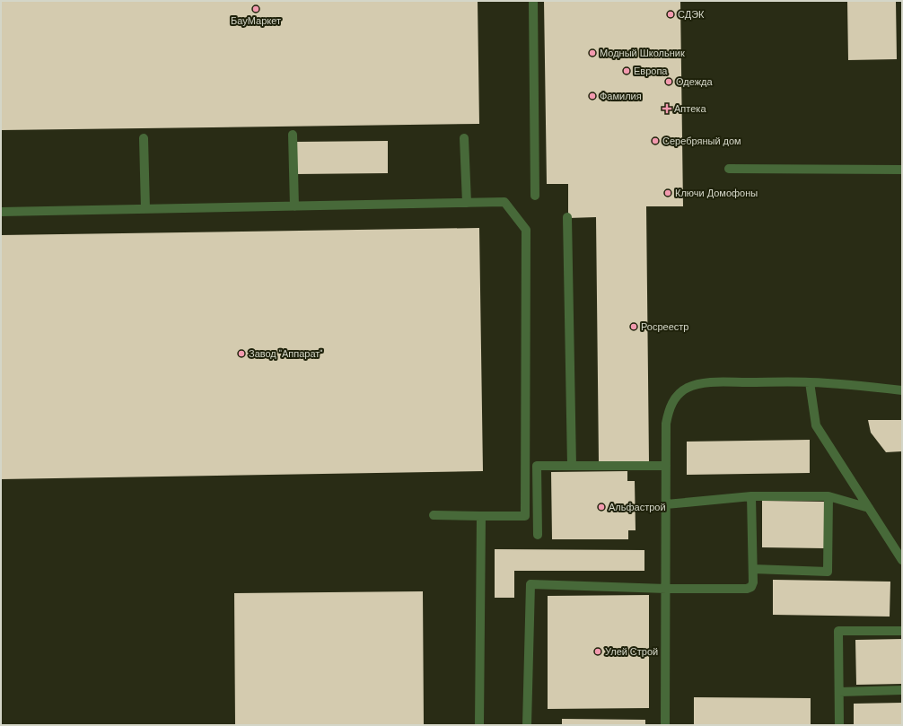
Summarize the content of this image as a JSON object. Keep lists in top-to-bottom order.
{
  "places": {
    "other": [
      "БауМаркет",
      "СДЭК",
      "Модный Школьник",
      "Европа",
      "Одежда",
      "Фамилия",
      "Серебряный дом",
      "Ключи Домофоны",
      "Росреестр",
      "Завод \"Аппарат\"",
      "Альфастрой",
      "Улей Строй"
    ],
    "health": ["Аптека"]
  }
}
